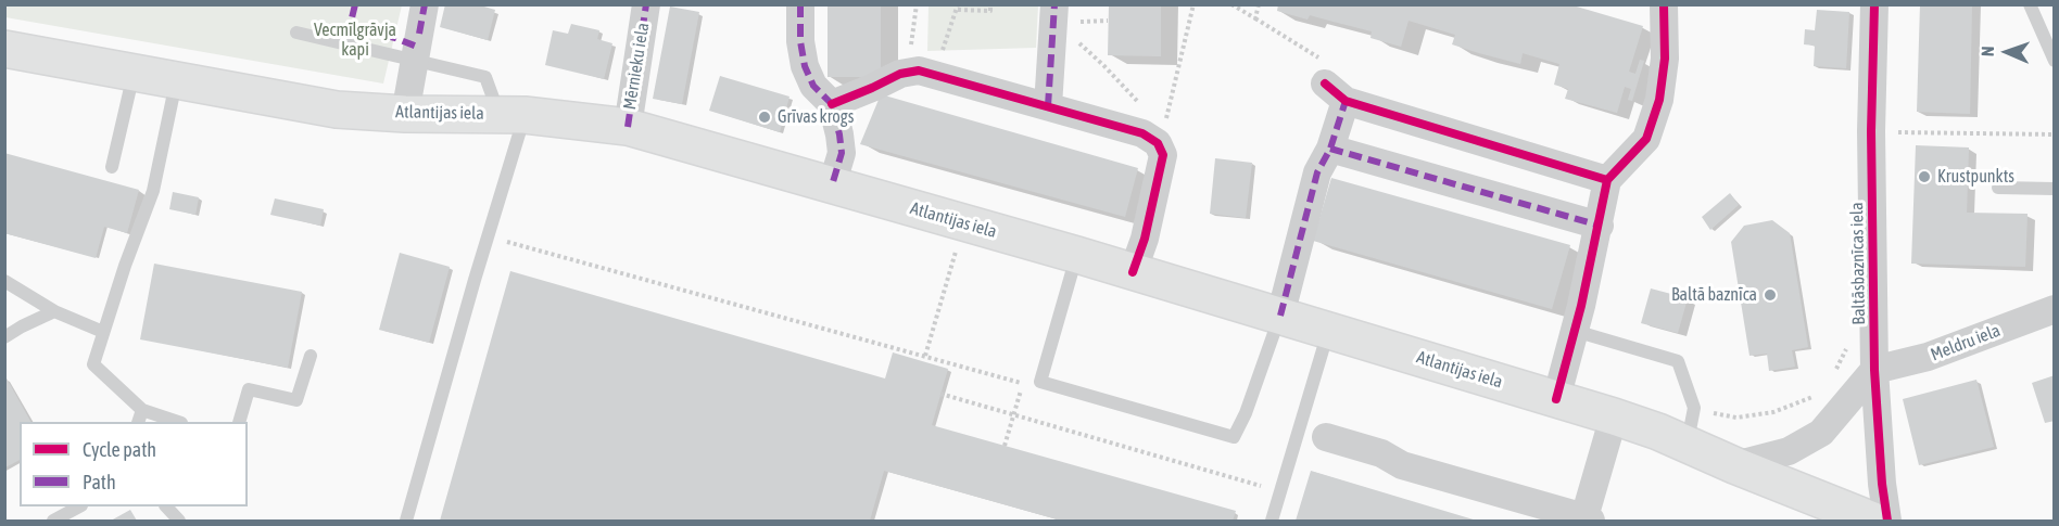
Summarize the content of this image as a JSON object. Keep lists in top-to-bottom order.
{
  "streets": {
    "main road": ["Atlantijas iela"],
    "street": ["Mērnieku iela", "Baltāsbaznīcas iela", "Meldru iela"]
  },
  "crossings": [
    ["Mērnieku iela", "Atlantijas iela"],
    ["Baltāsbaznīcas iela", "Meldru iela"]
  ],
  "parks": ["Vecmīlgrāvja kapi"],
  "places": ["Grīvas krogs", "Krustpunkts", "Baltā baznīca"],
  "legend": ["Cycle path", "Path"],
  "north": "left"
}
